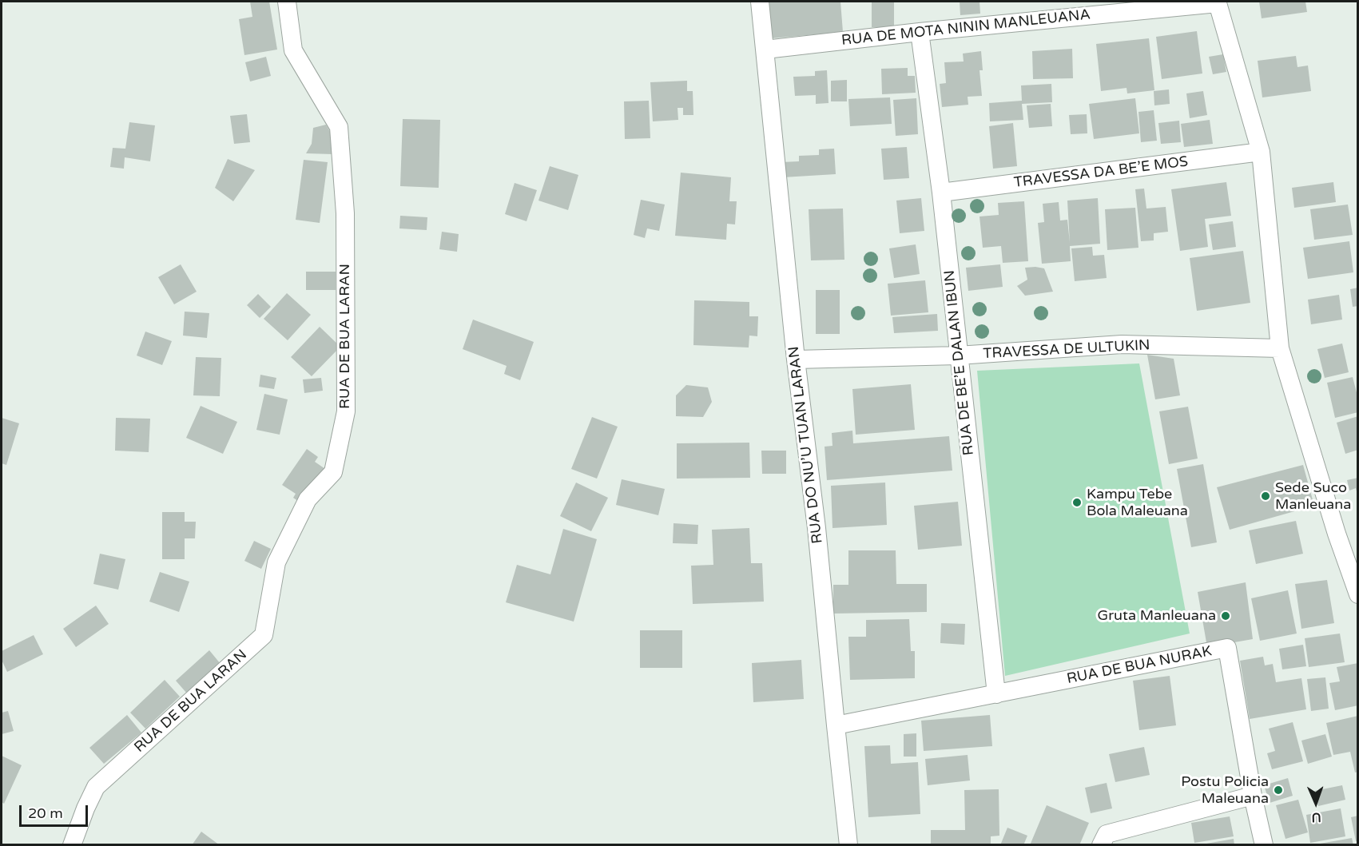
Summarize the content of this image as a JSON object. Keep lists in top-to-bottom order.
{
  "streets": {
    "street": [
      "RUA DE MOTA NININ MANLEUANA",
      "TRAVESSA DA BE’E MOS",
      "RUA DE BUA LARAN",
      "TRAVESSA DE ULTUKIN",
      "RUA DE BE’E DALAN IBUN",
      "RUA DO NU’U TUAN LARAN",
      "RUA DE BUA NURAK"
    ]
  },
  "crossings": [
    ["RUA DE MOTA NININ MANLEUANA", "TRAVESSA DA BE’E MOS"],
    ["RUA DE MOTA NININ MANLEUANA", "TRAVESSA DE ULTUKIN"],
    ["RUA DE MOTA NININ MANLEUANA", "RUA DE BE’E DALAN IBUN"],
    ["RUA DE MOTA NININ MANLEUANA", "RUA DO NU’U TUAN LARAN"],
    ["TRAVESSA DA BE’E MOS", "RUA DE BE’E DALAN IBUN"],
    ["TRAVESSA DE ULTUKIN", "RUA DE BE’E DALAN IBUN"],
    ["TRAVESSA DE ULTUKIN", "RUA DO NU’U TUAN LARAN"],
    ["RUA DE BE’E DALAN IBUN", "RUA DE BUA NURAK"]
  ],
  "places": [
    "Sede Suco Manleuana",
    "Kampu Tebe Bola Maleuana",
    "Gruta Manleuana",
    "Postu Policia Maleuana"
  ],
  "scale_bar": "20 m",
  "north": "bottom"
}
